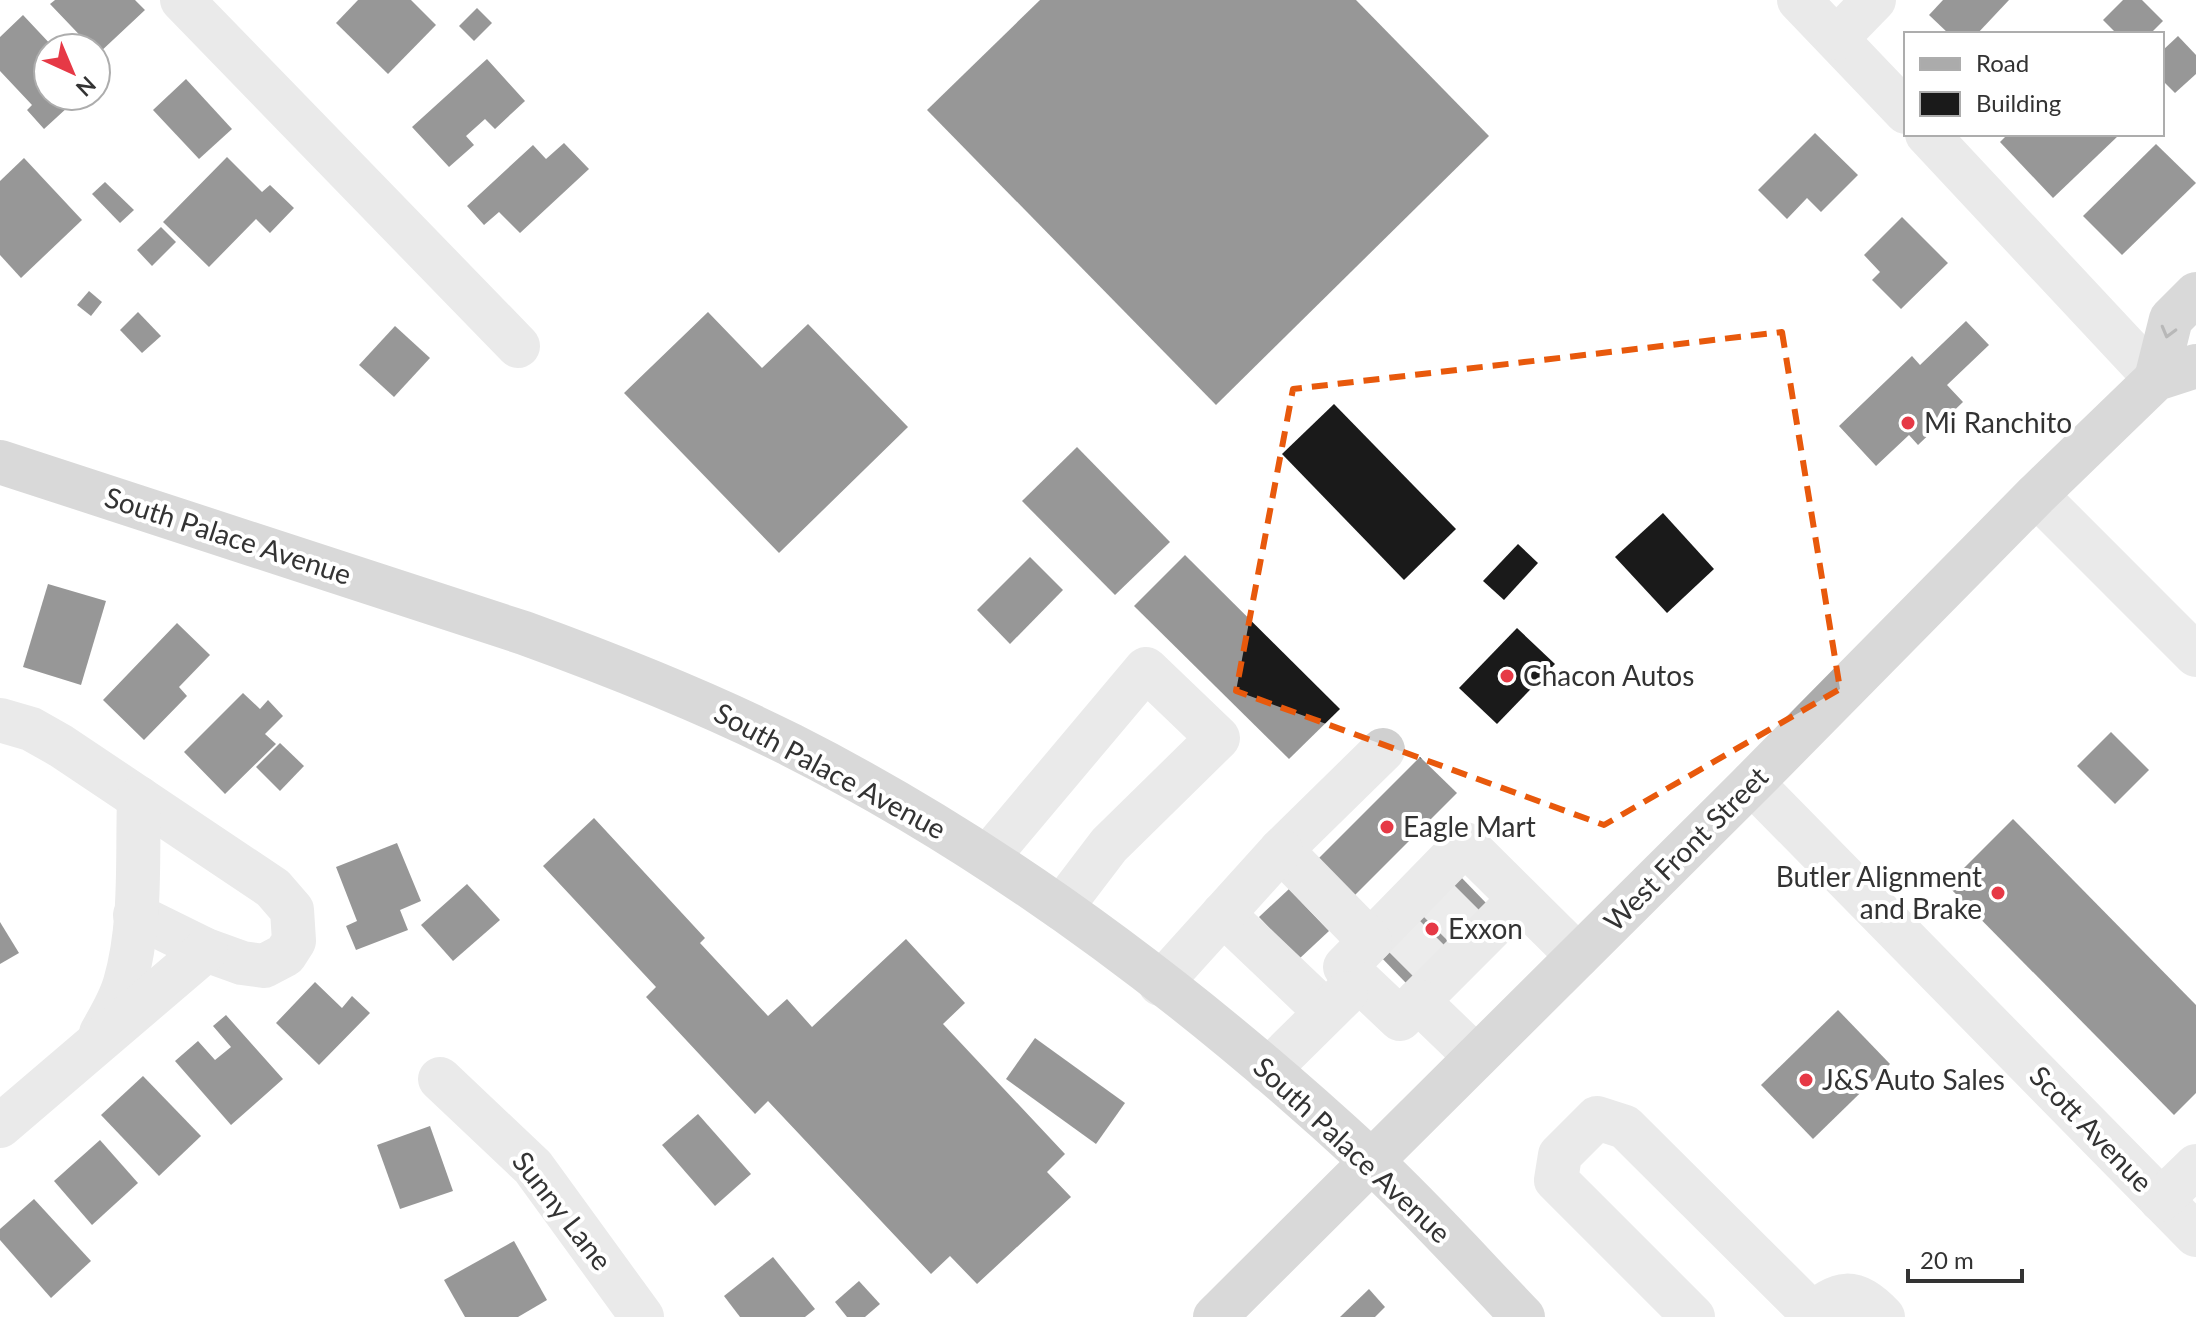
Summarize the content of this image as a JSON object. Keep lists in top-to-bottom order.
{
  "streets": {
    "main road": ["South Palace Avenue", "West Front Street"],
    "street": ["Scott Avenue", "Sunny Lane"]
  },
  "crossings": [
    ["South Palace Avenue", "West Front Street"],
    ["West Front Street", "Scott Avenue"]
  ],
  "places": [
    "Mi Ranchito",
    "Chacon Autos",
    "Eagle Mart",
    "Butler Alignment and Brake",
    "Exxon",
    "J&S Auto Sales"
  ],
  "legend": ["Road", "Building"],
  "scale_bar": "20 m",
  "north": "bottom right"
}
